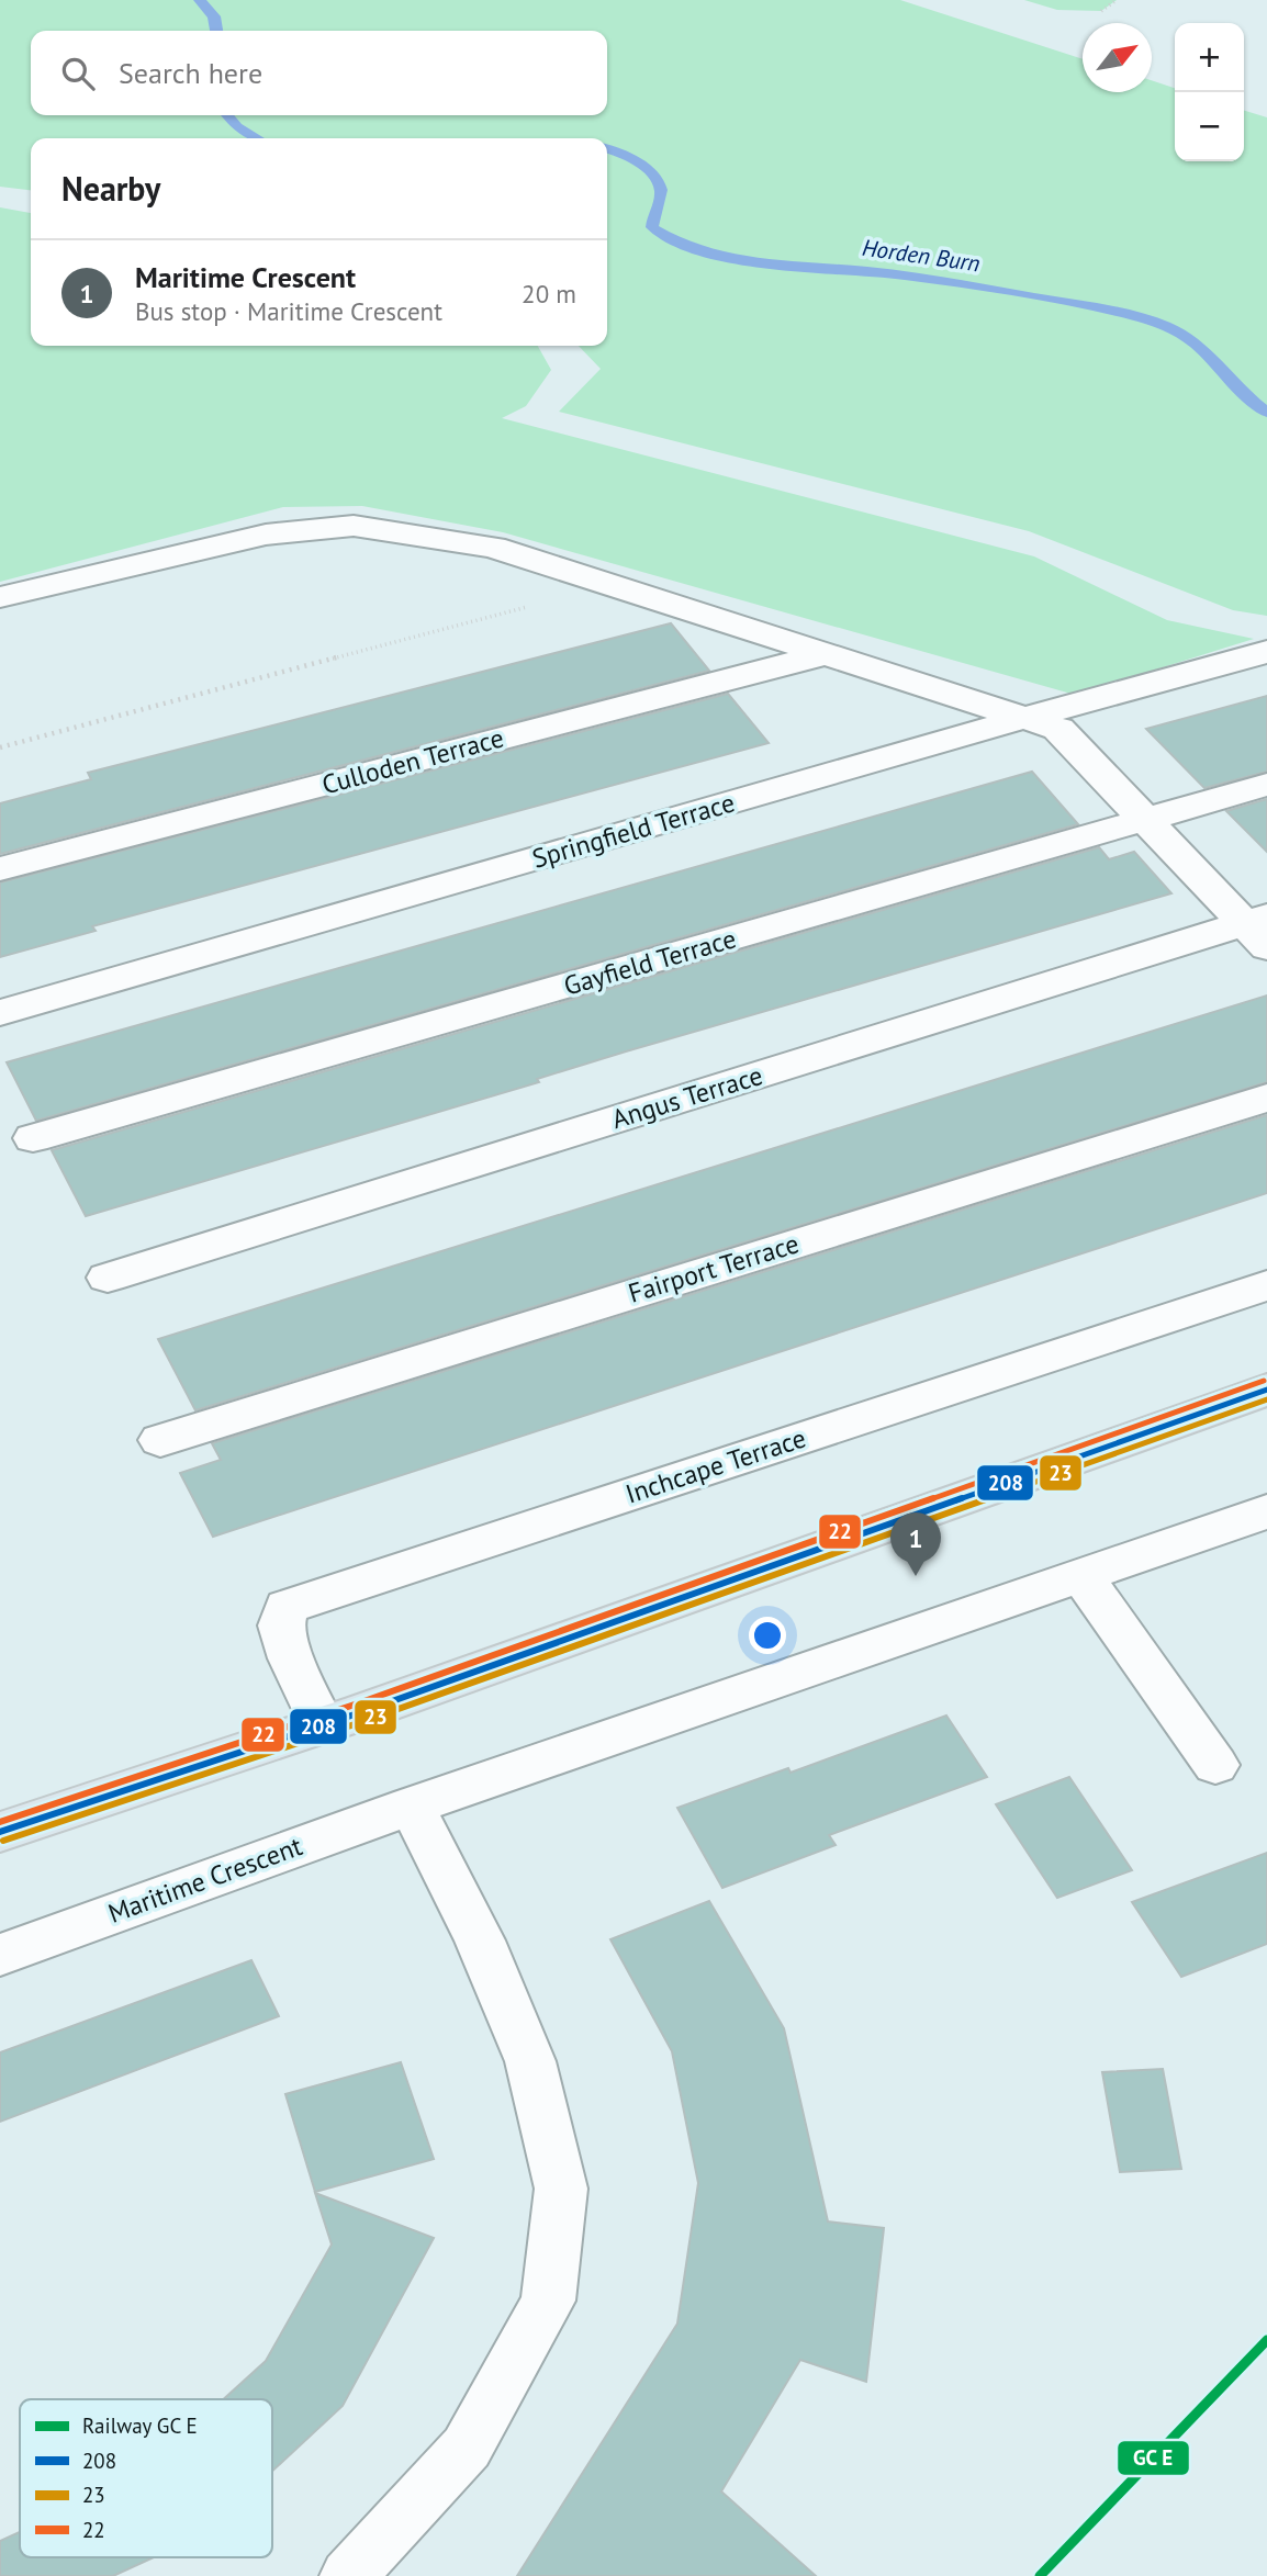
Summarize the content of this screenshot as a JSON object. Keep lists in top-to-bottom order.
{
  "streets": {
    "street": [
      "Culloden Terrace",
      "Springfield Terrace",
      "Gayfield Terrace",
      "Angus Terrace",
      "Fairport Terrace",
      "Inchcape Terrace",
      "Maritime Crescent"
    ]
  },
  "water": ["Horden Burn"],
  "lines": ["transit line 22", "transit line 208", "transit line 23"],
  "legend": [
    "Railway GC E",
    "208",
    "23",
    "22"
  ],
  "north": "top right",
  "page": {
    "map_buttons": ["+", "−"],
    "search": "Search here",
    "heading": "Nearby",
    "list": [
      {
        "mark": "1",
        "name": "Maritime Crescent",
        "note": "Bus stop · Maritime Crescent",
        "value": "20 m"
      }
    ],
    "pins": "1"
  }
}
